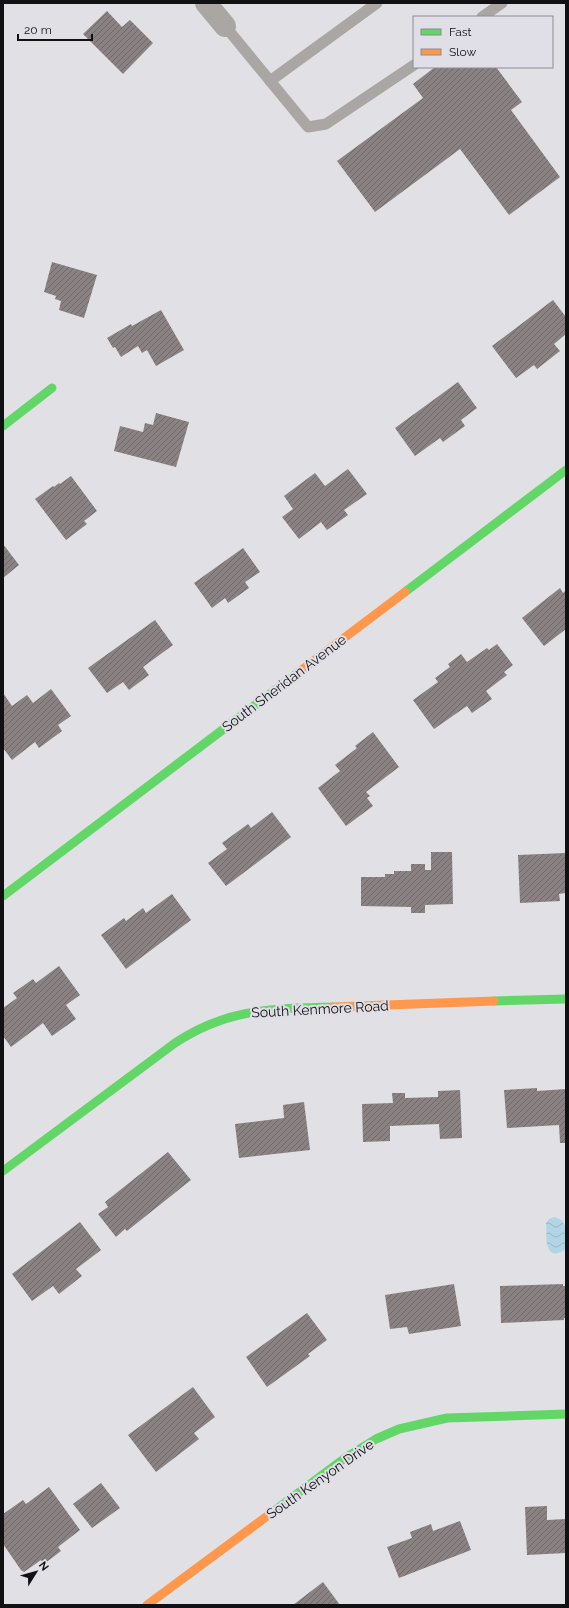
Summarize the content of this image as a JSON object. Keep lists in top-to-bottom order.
{
  "streets": {
    "street": ["South Sheridan Avenue", "South Kenmore Road", "South Kenyon Drive"]
  },
  "legend": ["Fast", "Slow"],
  "scale_bar": "20 m",
  "north": "top right"
}
